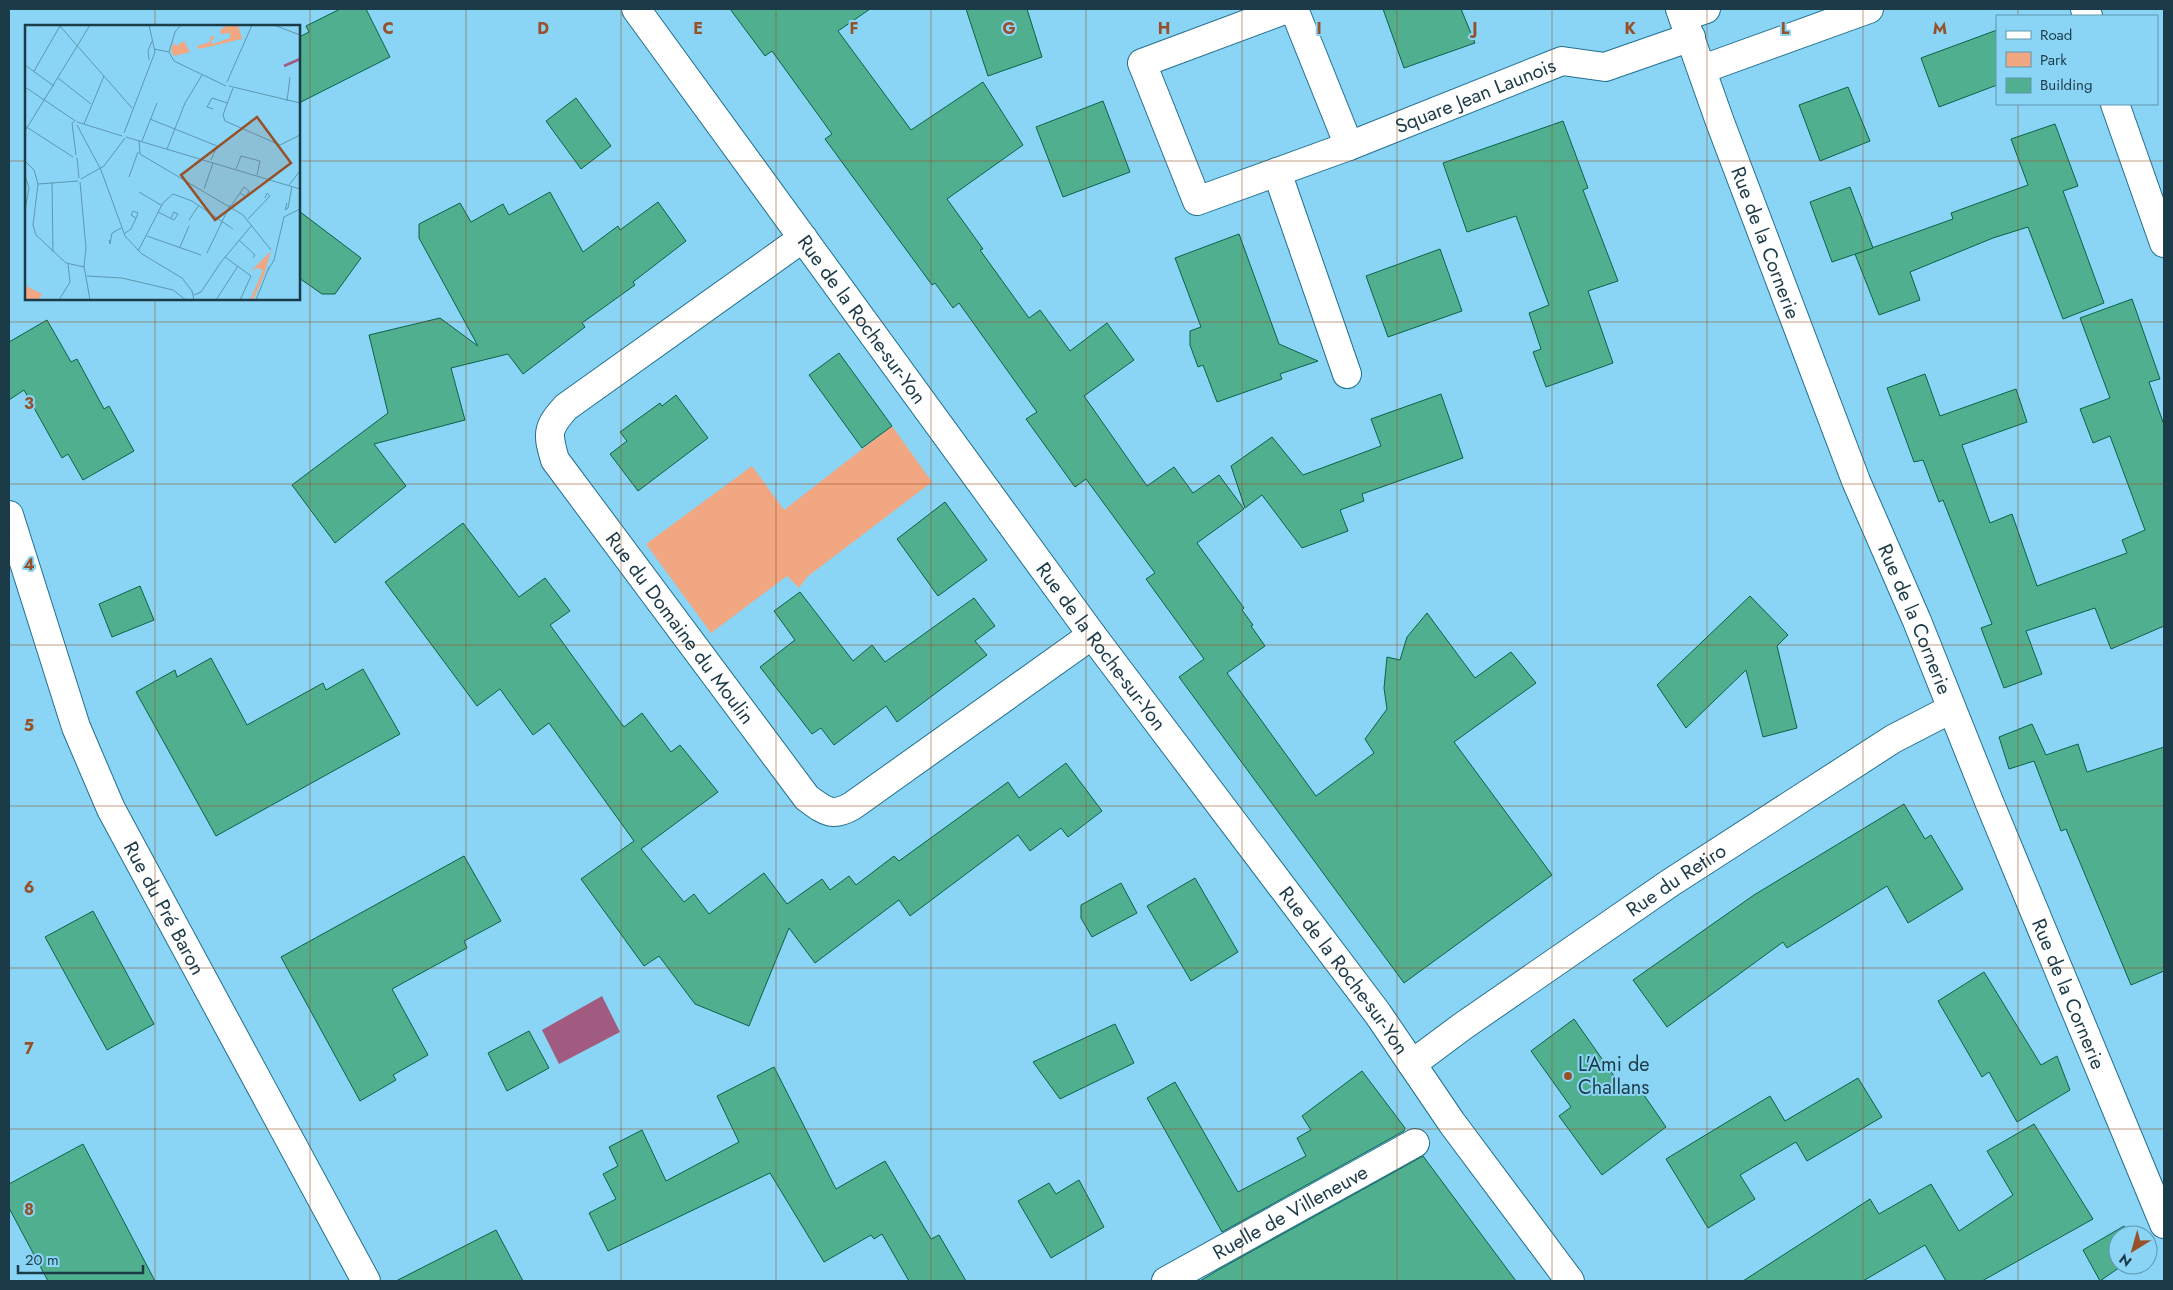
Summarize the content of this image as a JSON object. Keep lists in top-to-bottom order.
{
  "streets": {
    "street": [
      "Square Jean Launois",
      "Rue de la Cornerie",
      "Rue de la Roche-sur-Yon",
      "Rue du Domaine du Moulin",
      "Rue du Retiro",
      "Rue du Pré Baron",
      "Ruelle de Villeneuve"
    ]
  },
  "crossings": [
    ["Square Jean Launois", "Rue de la Cornerie"],
    ["Rue de la Cornerie", "Rue du Retiro"],
    ["Rue de la Roche-sur-Yon", "Rue du Domaine du Moulin"],
    ["Rue de la Roche-sur-Yon", "Rue du Retiro"]
  ],
  "places": ["L'Ami de Challans"],
  "legend": ["Road", "Park", "Building"],
  "scale_bar": "20 m",
  "north": "bottom left",
  "grid": {
    "columns": [
      "C",
      "D",
      "E",
      "F",
      "G",
      "H",
      "I",
      "J",
      "K",
      "L",
      "M"
    ],
    "rows": [
      "3",
      "4",
      "5",
      "6",
      "7",
      "8"
    ]
  }
}
